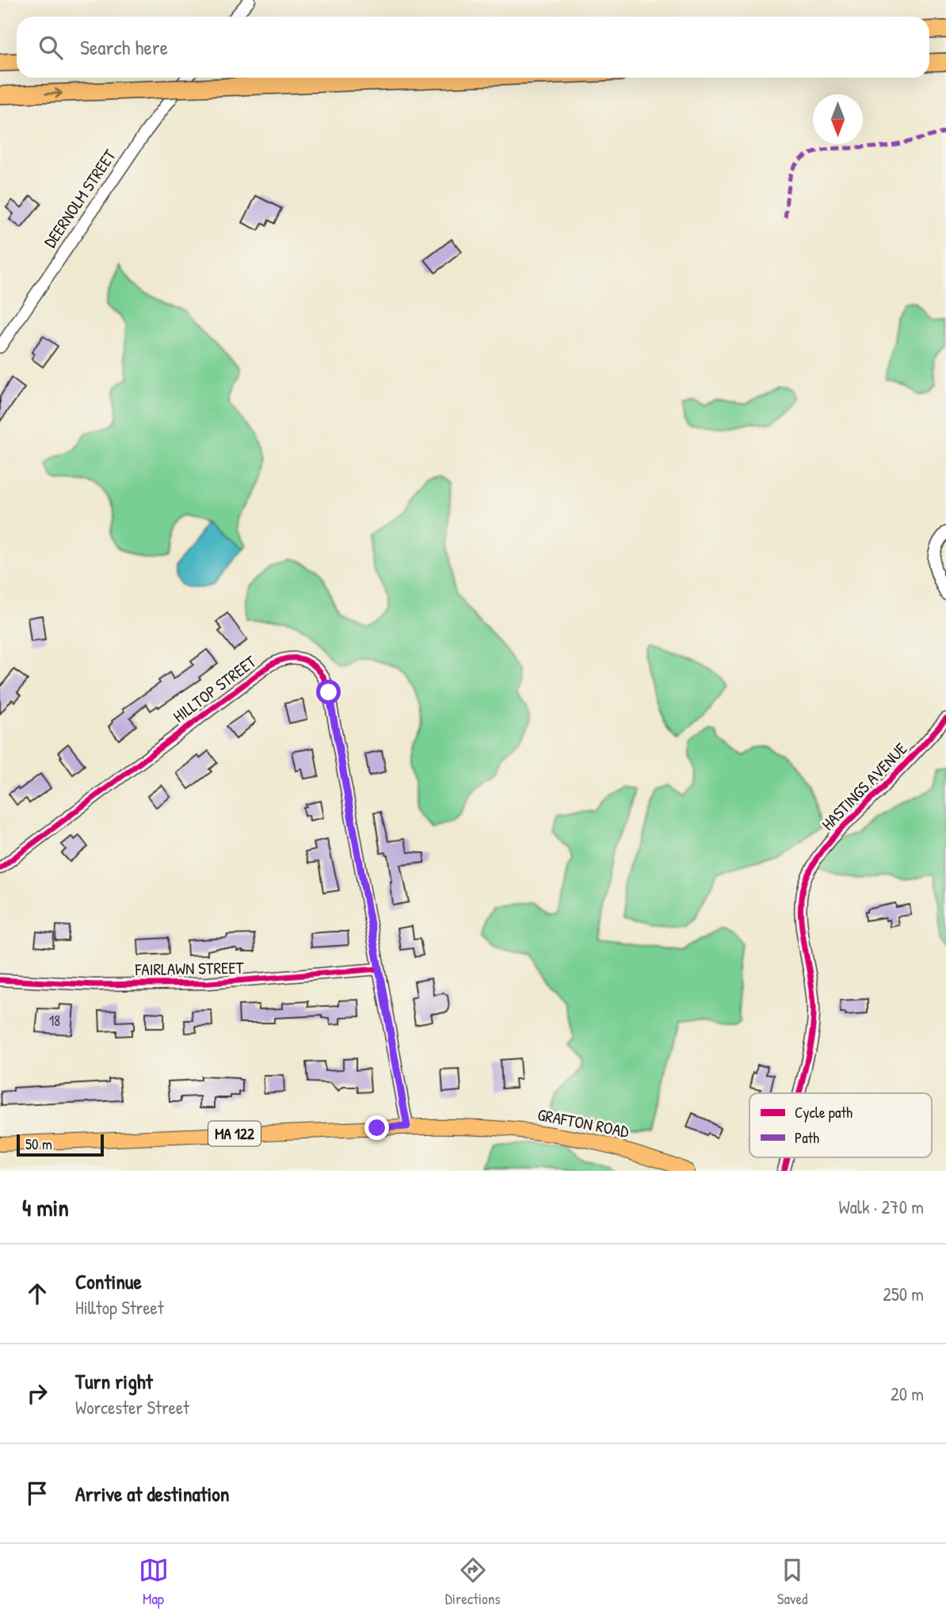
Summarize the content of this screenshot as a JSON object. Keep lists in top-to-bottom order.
{
  "streets": {
    "main road": ["GRAFTON ROAD", "MA 122"],
    "street": [
      "DEERNOLM STREET",
      "HILLTOP STREET",
      "HASTINGS AVENUE",
      "FAIRLAWN STREET"
    ]
  },
  "crossings": [
    ["HILLTOP STREET", "FAIRLAWN STREET"],
    ["HILLTOP STREET", "GRAFTON ROAD"],
    ["HILLTOP STREET", "MA 122"],
    ["GRAFTON ROAD", "MA 122"]
  ],
  "house_numbers": ["18"],
  "legend": ["Cycle path", "Path"],
  "scale_bar": "50 m",
  "north": "bottom",
  "page": {
    "search": "Search here",
    "scale": "50 m",
    "heading": ["4 min", "Walk · 270 m"],
    "list": [
      ["Continue", "Hilltop Street", "250 m"],
      ["Turn right", "Worcester Street", "20 m"],
      "Arrive at destination"
    ],
    "nav": ["Map", "Directions", "Saved"]
  }
}
